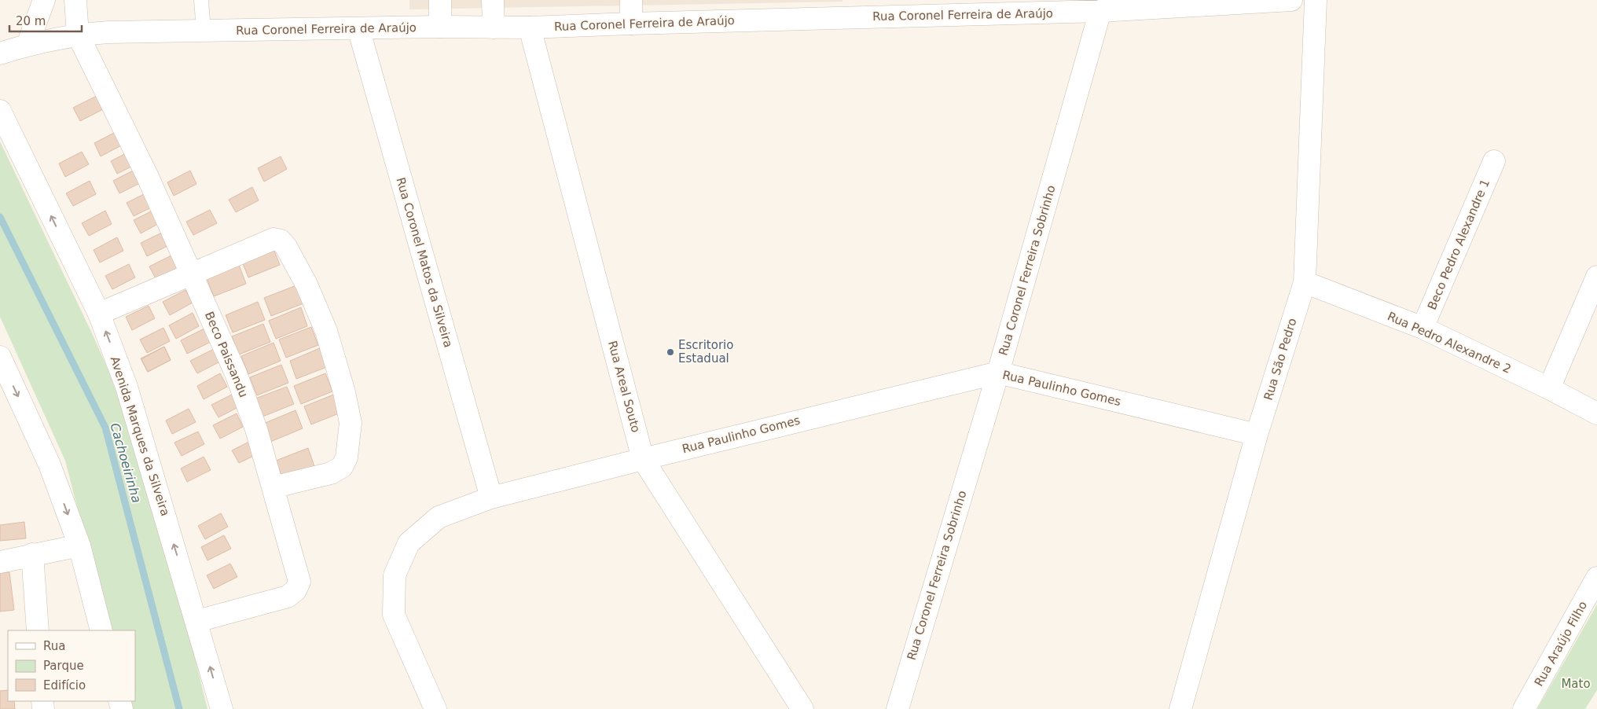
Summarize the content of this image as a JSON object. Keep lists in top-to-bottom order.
{
  "streets": {
    "street": [
      "Rua Coronel Ferreira de Araújo",
      "Beco Pedro Alexandre 1",
      "Rua Coronel Matos da Silveira",
      "Rua Coronel Ferreira Sobrinho",
      "Rua Pedro Alexandre 2",
      "Beco Paissandu",
      "Rua São Pedro",
      "Rua Areal Souto",
      "Rua Paulinho Gomes",
      "Avenida Marques da Silveira",
      "Rua Araújo Filho"
    ]
  },
  "crossings": [
    ["Rua Coronel Ferreira de Araújo", "Rua Coronel Matos da Silveira"],
    ["Rua Coronel Ferreira de Araújo", "Rua Coronel Ferreira Sobrinho"],
    ["Rua Coronel Ferreira de Araújo", "Beco Paissandu"],
    ["Rua Coronel Ferreira de Araújo", "Rua Areal Souto"],
    ["Beco Pedro Alexandre 1", "Rua Pedro Alexandre 2"],
    ["Rua Coronel Matos da Silveira", "Rua Paulinho Gomes"],
    ["Rua Coronel Ferreira Sobrinho", "Rua Paulinho Gomes"],
    ["Rua Pedro Alexandre 2", "Rua São Pedro"],
    ["Beco Paissandu", "Avenida Marques da Silveira"],
    ["Rua São Pedro", "Rua Paulinho Gomes"],
    ["Rua Areal Souto", "Rua Paulinho Gomes"]
  ],
  "water": ["Cachoeirinha"],
  "parks": ["Mato"],
  "places": ["Escritorio Estadual"],
  "legend": ["Rua", "Parque", "Edifício"],
  "scale_bar": "20 m"
}
